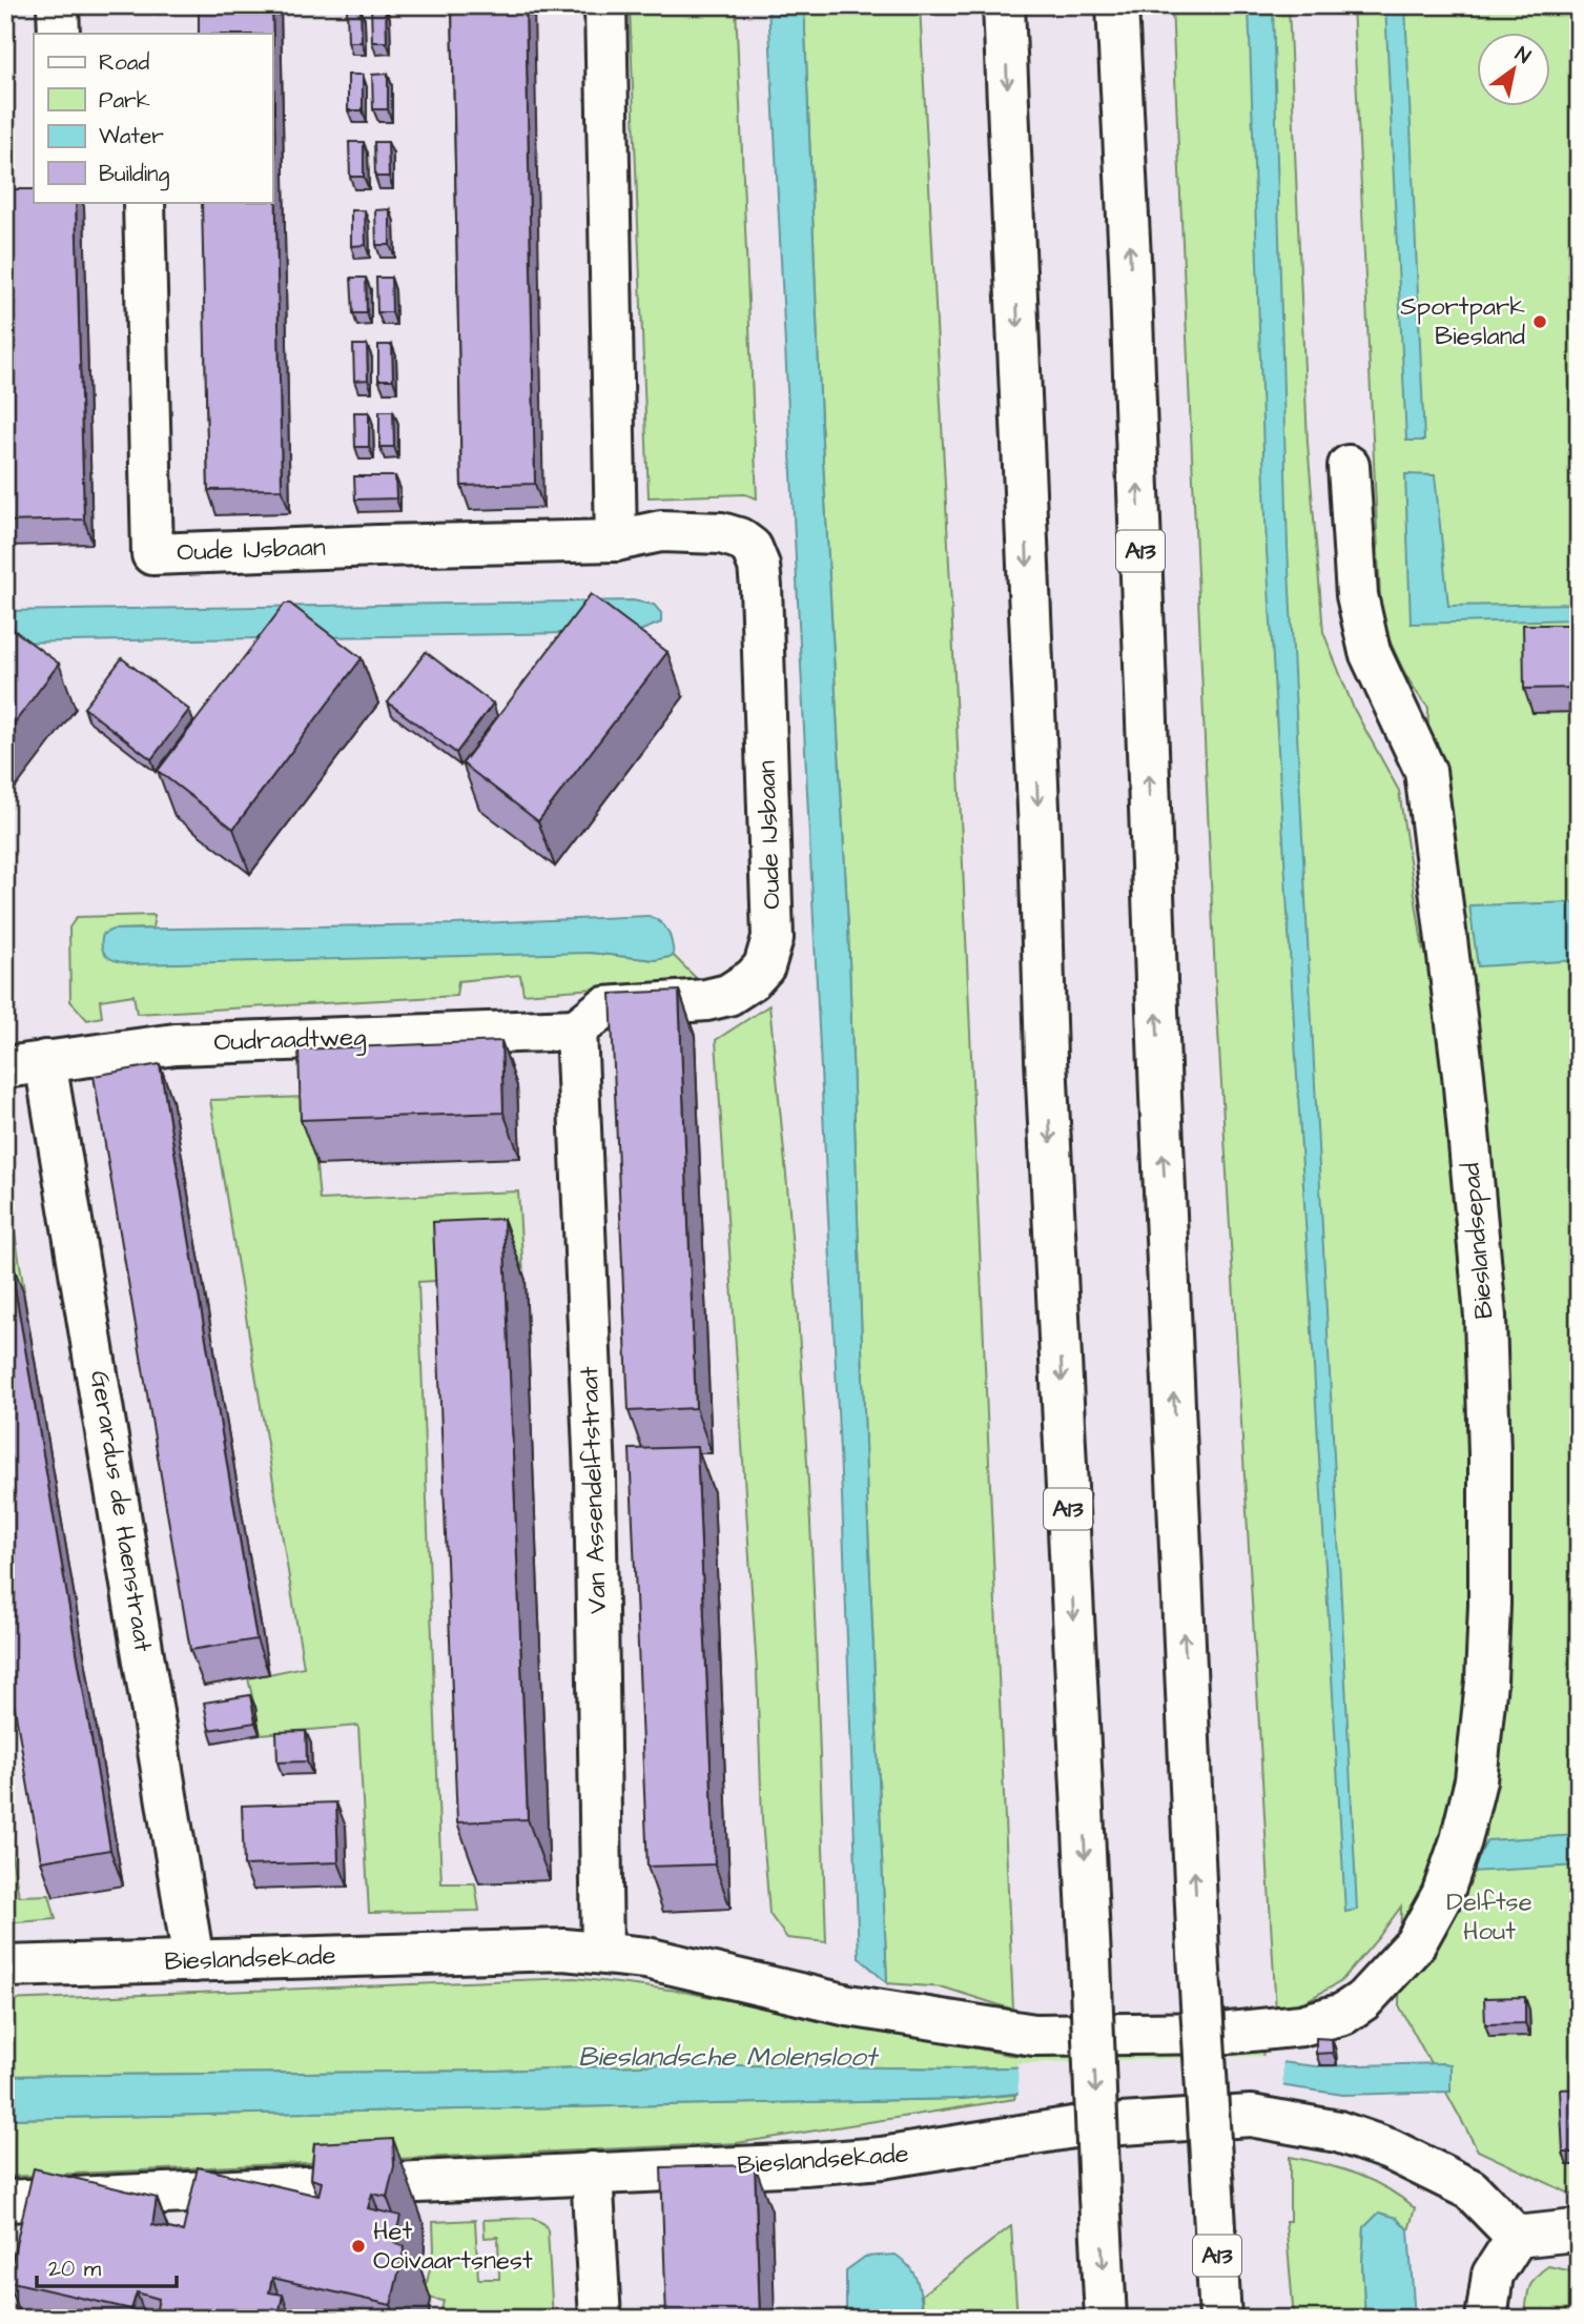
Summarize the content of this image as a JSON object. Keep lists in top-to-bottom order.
{
  "streets": {
    "main road": [
      "Oude IJsbaan",
      "A13",
      "Oudraadtweg",
      "Bieslandsepad",
      "Van Assendelftstraat",
      "Gerardus de Haenstraat",
      "Bieslandsekade"
    ]
  },
  "crossings": [
    ["Oude IJsbaan", "Oudraadtweg"],
    ["Oude IJsbaan", "Van Assendelftstraat"],
    ["Oudraadtweg", "Van Assendelftstraat"],
    ["Oudraadtweg", "Gerardus de Haenstraat"],
    ["Bieslandsepad", "Bieslandsekade"],
    ["Van Assendelftstraat", "Bieslandsekade"],
    ["Gerardus de Haenstraat", "Bieslandsekade"]
  ],
  "water": ["Bieslandsche Molensloot"],
  "parks": ["Delftse Hout"],
  "places": ["Sportpark Biesland", "Het Ooivaartsnest"],
  "legend": [
    "Road",
    "Park",
    "Water",
    "Building"
  ],
  "scale_bar": "20 m",
  "north": "top right"
}
